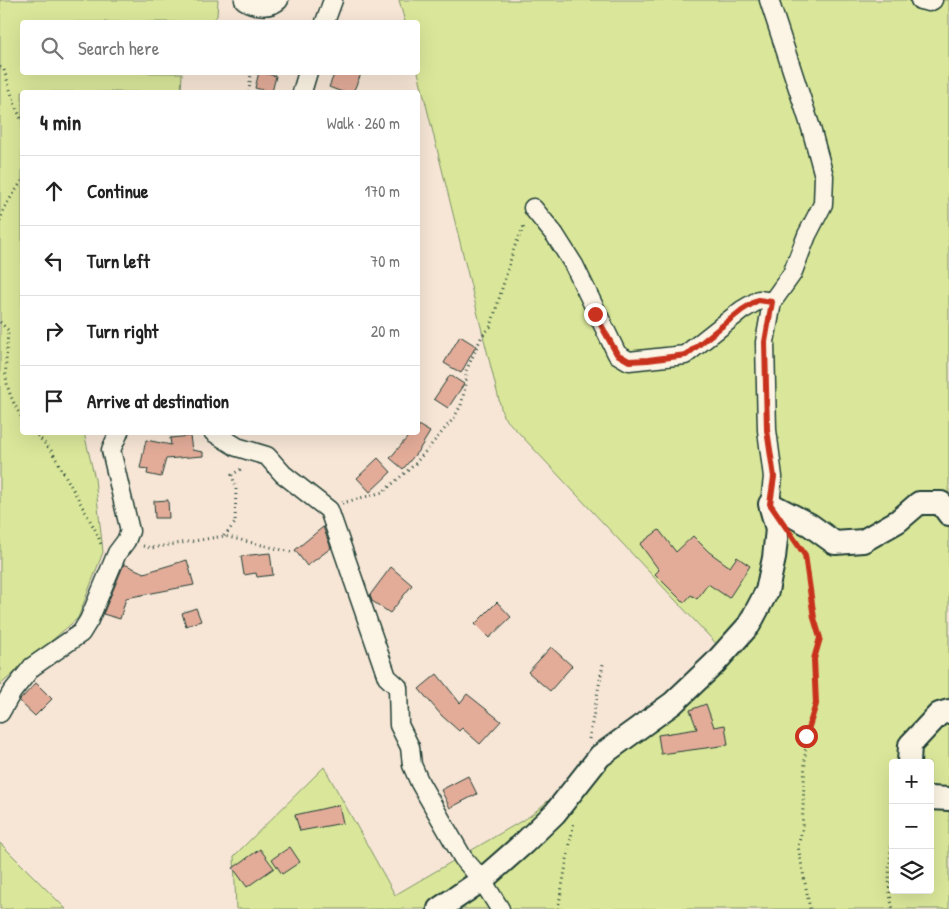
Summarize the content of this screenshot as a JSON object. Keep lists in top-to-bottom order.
{
  "page": {
    "search": "Search here",
    "heading": ["4 min", "Walk · 260 m"],
    "list": [
      ["Continue", "170 m"],
      ["Turn left", "70 m"],
      ["Turn right", "20 m"],
      "Arrive at destination"
    ],
    "map_buttons": ["+", "−"]
  }
}
